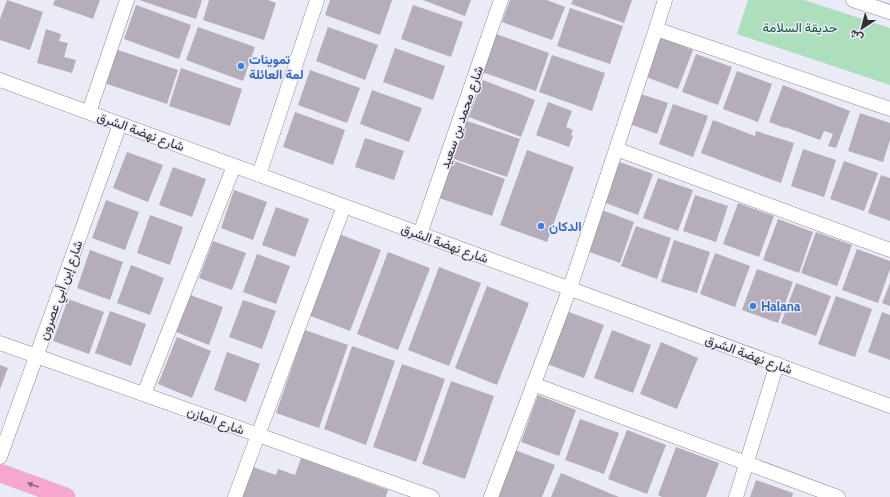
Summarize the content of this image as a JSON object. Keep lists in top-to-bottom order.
{
  "streets": {
    "street": [
      "شارع محمد بن سعيد",
      "شارع نهضة الشرق",
      "شارع إبن أبي عصرون",
      "شارع المازن"
    ]
  },
  "crossings": [
    ["شارع محمد بن سعيد", "شارع نهضة الشرق"],
    ["شارع نهضة الشرق", "شارع إبن أبي عصرون"],
    ["شارع إبن أبي عصرون", "شارع المازن"]
  ],
  "parks": ["حديقة السلامة"],
  "places": ["تموينات لمة العائلة", "الدكان", "Halana"],
  "north": "bottom left"
}
